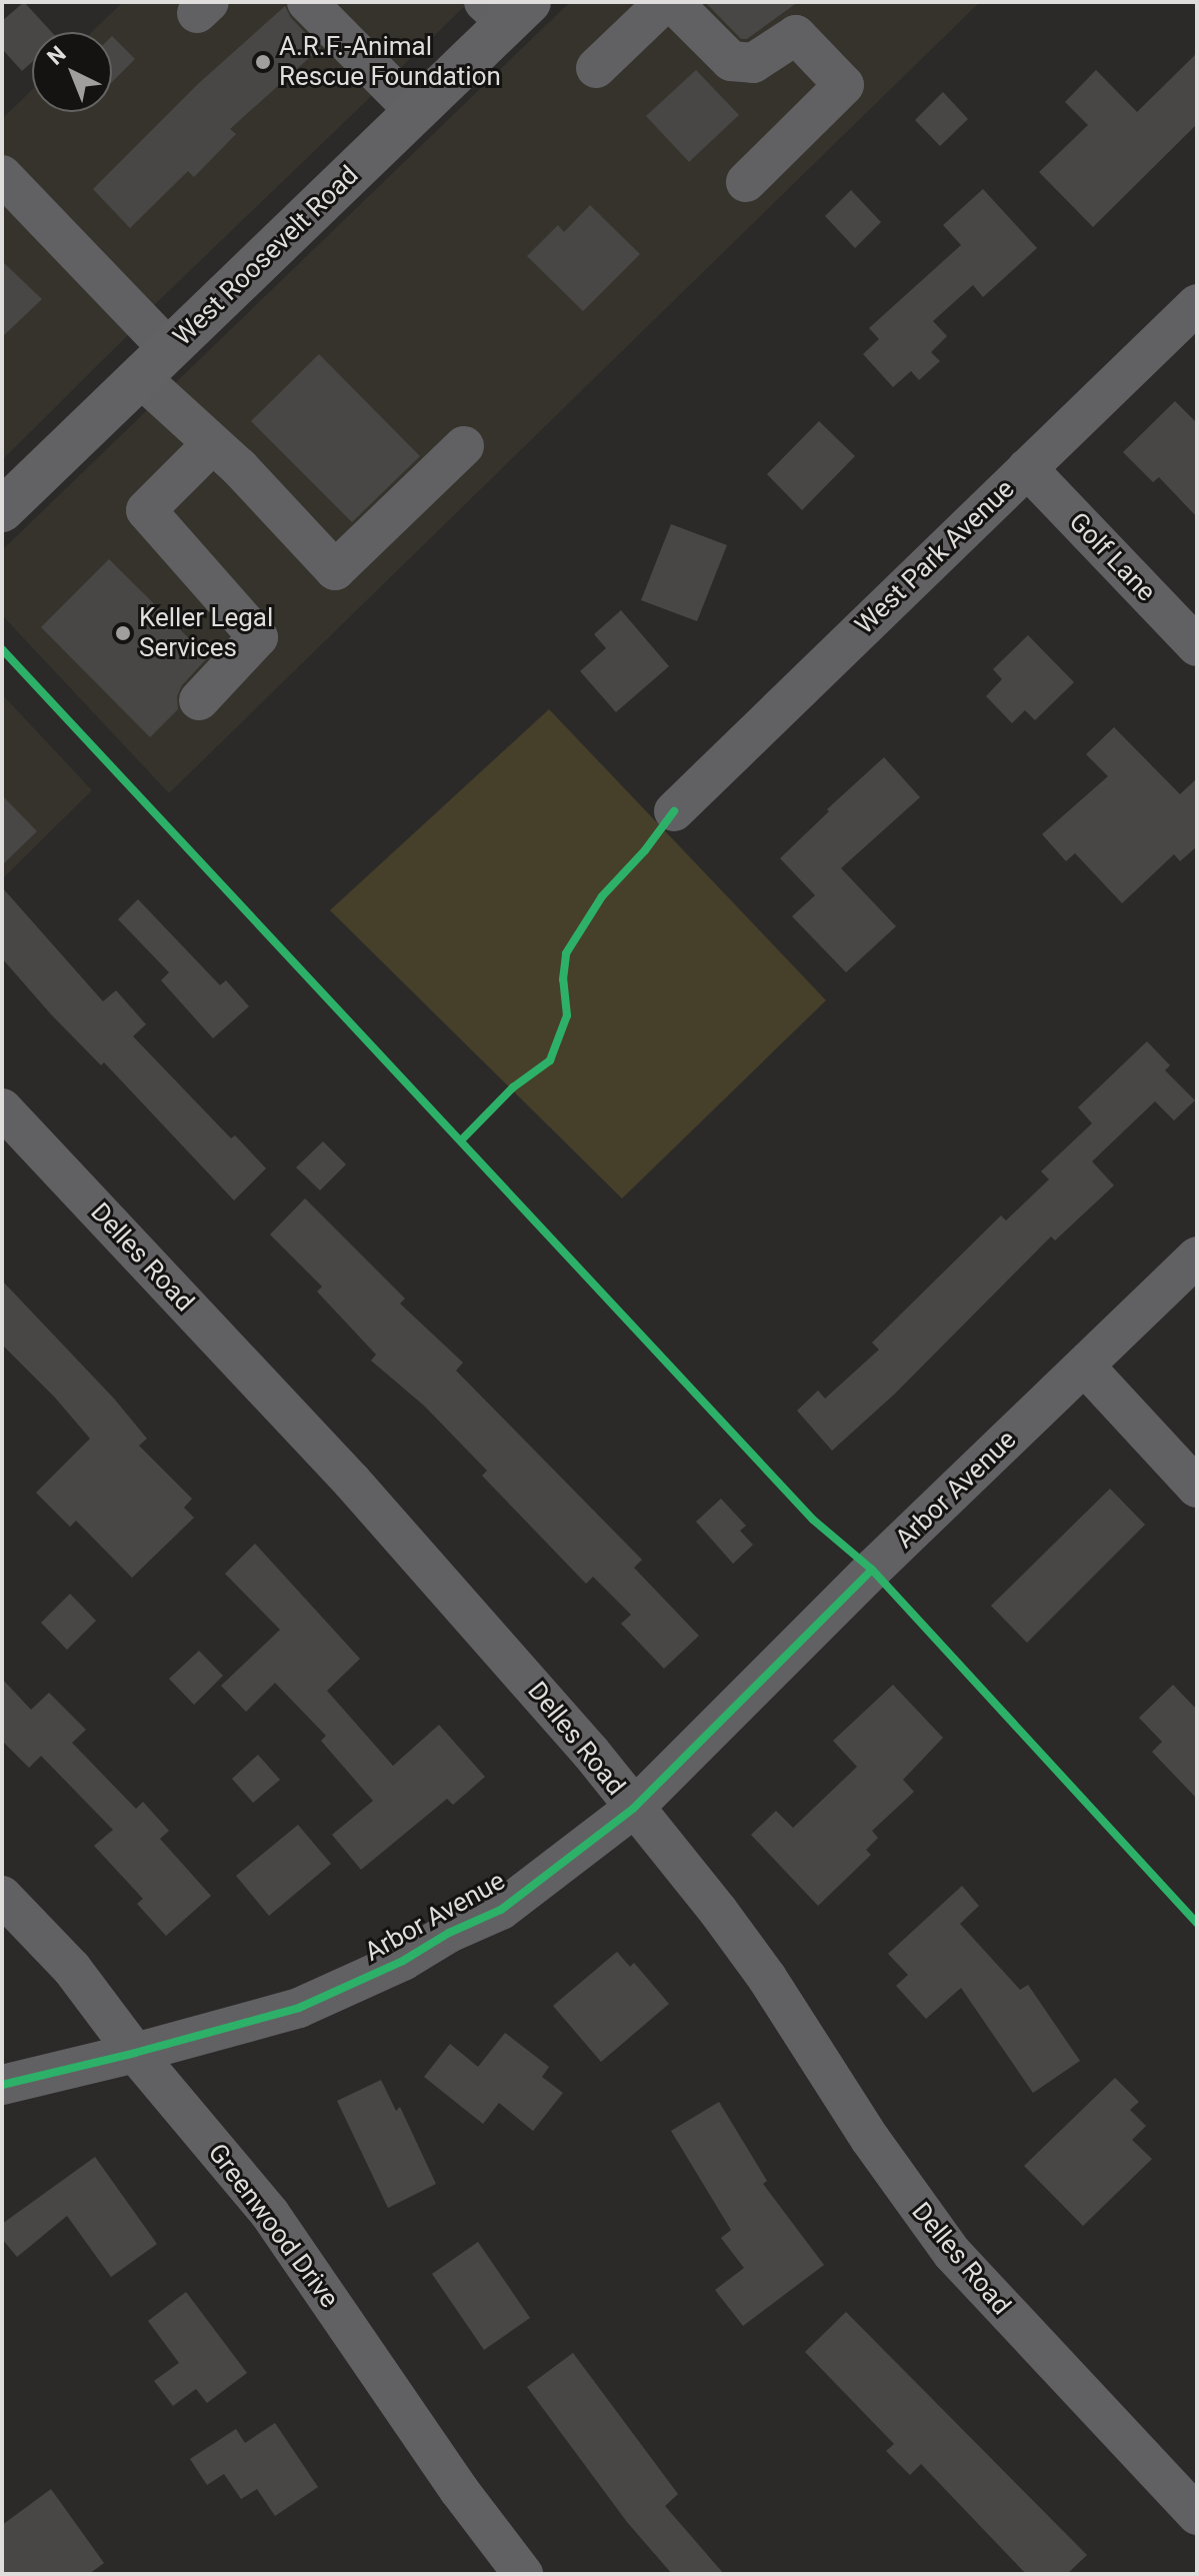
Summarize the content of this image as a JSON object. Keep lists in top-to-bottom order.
{
  "streets": {
    "main road": ["West Roosevelt Road"],
    "street": [
      "West Park Avenue",
      "Golf Lane",
      "Delles Road",
      "Arbor Avenue",
      "Greenwood Drive"
    ]
  },
  "crossings": [
    ["West Park Avenue", "Golf Lane"],
    ["Delles Road", "Arbor Avenue"],
    ["Arbor Avenue", "Greenwood Drive"]
  ],
  "places": ["A.R.F.-Animal Rescue Foundation", "Keller Legal Services"],
  "north": "top left"
}
